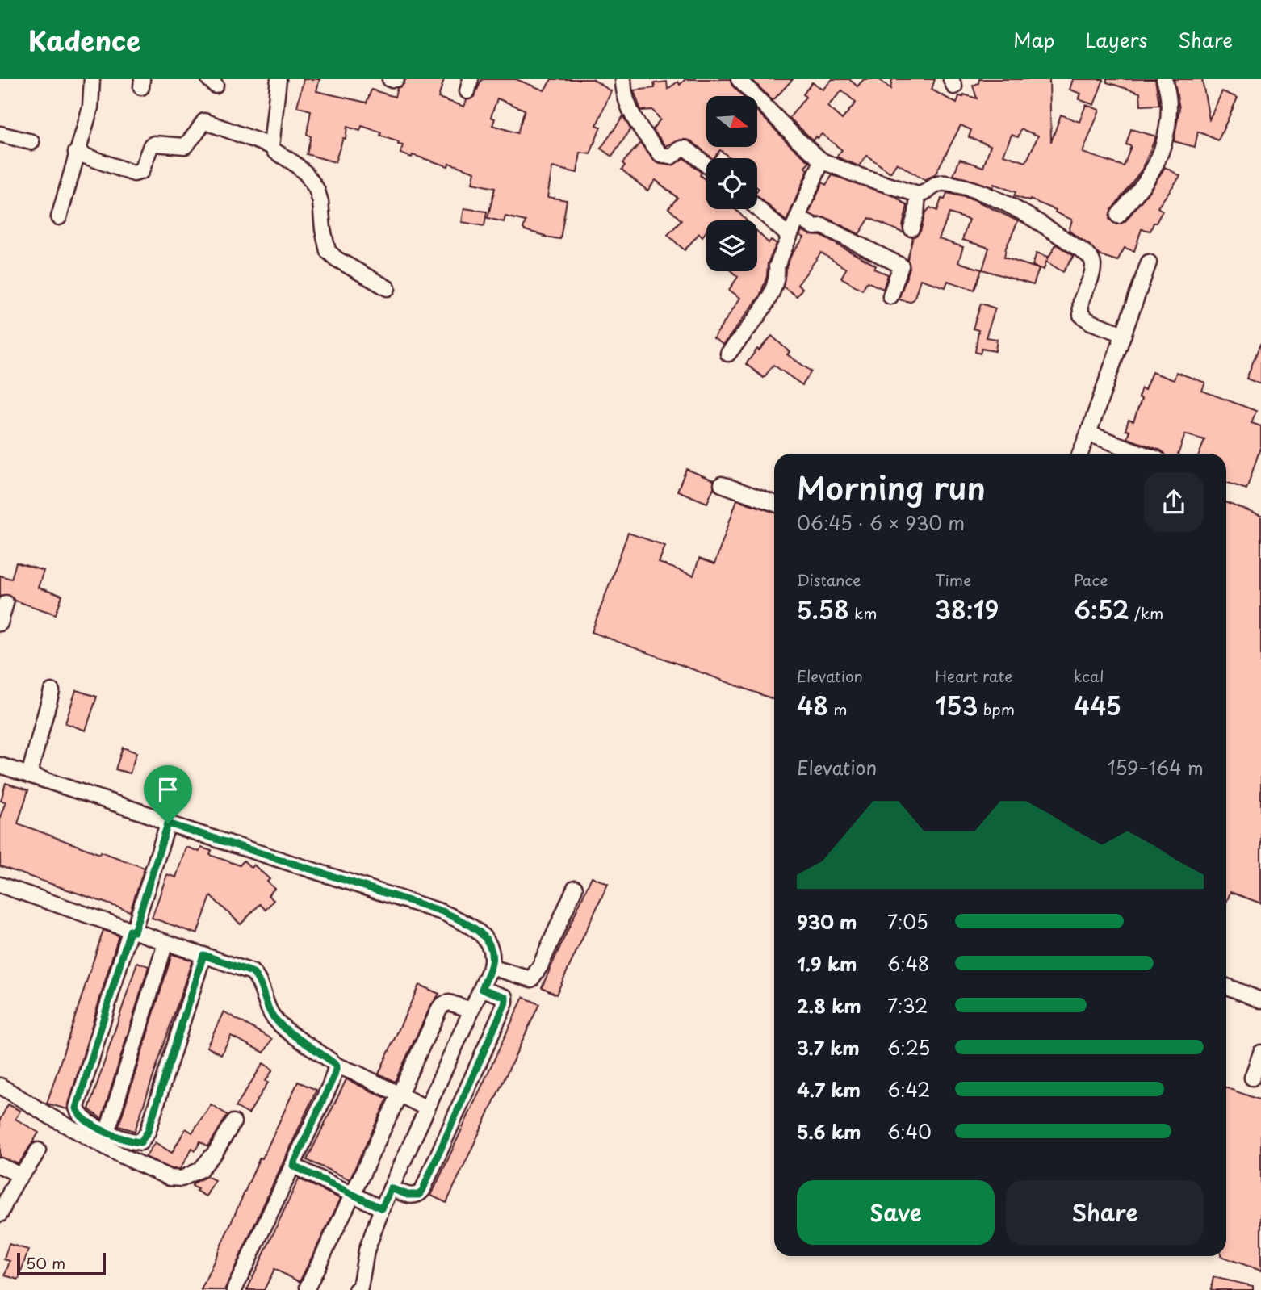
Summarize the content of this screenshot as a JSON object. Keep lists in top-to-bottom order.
{
  "scale_bar": "50 m",
  "north": "right",
  "page": {
    "header": "Kadence",
    "nav": ["Map", "Layers", "Share"],
    "heading": ["Morning run", "06:45 · 6 × 930 m"],
    "stats": [
      ["Distance", "5.58 km"],
      ["Time", "38:19"],
      ["Pace", "6:52 /km"],
      ["Elevation", "48 m"],
      ["Heart rate", "153 bpm"],
      ["kcal", "445"]
    ],
    "chart": ["Elevation", "159–164 m"],
    "list": [
      {
        "name": "930 m",
        "note": "7:05"
      },
      {
        "name": "1.9 km",
        "note": "6:48"
      },
      {
        "name": "2.8 km",
        "note": "7:32"
      },
      {
        "name": "3.7 km",
        "note": "6:25"
      },
      {
        "name": "4.7 km",
        "note": "6:42"
      },
      {
        "name": "5.6 km",
        "note": "6:40"
      }
    ],
    "buttons": ["Save", "Share"],
    "scale": "50 m"
  }
}
